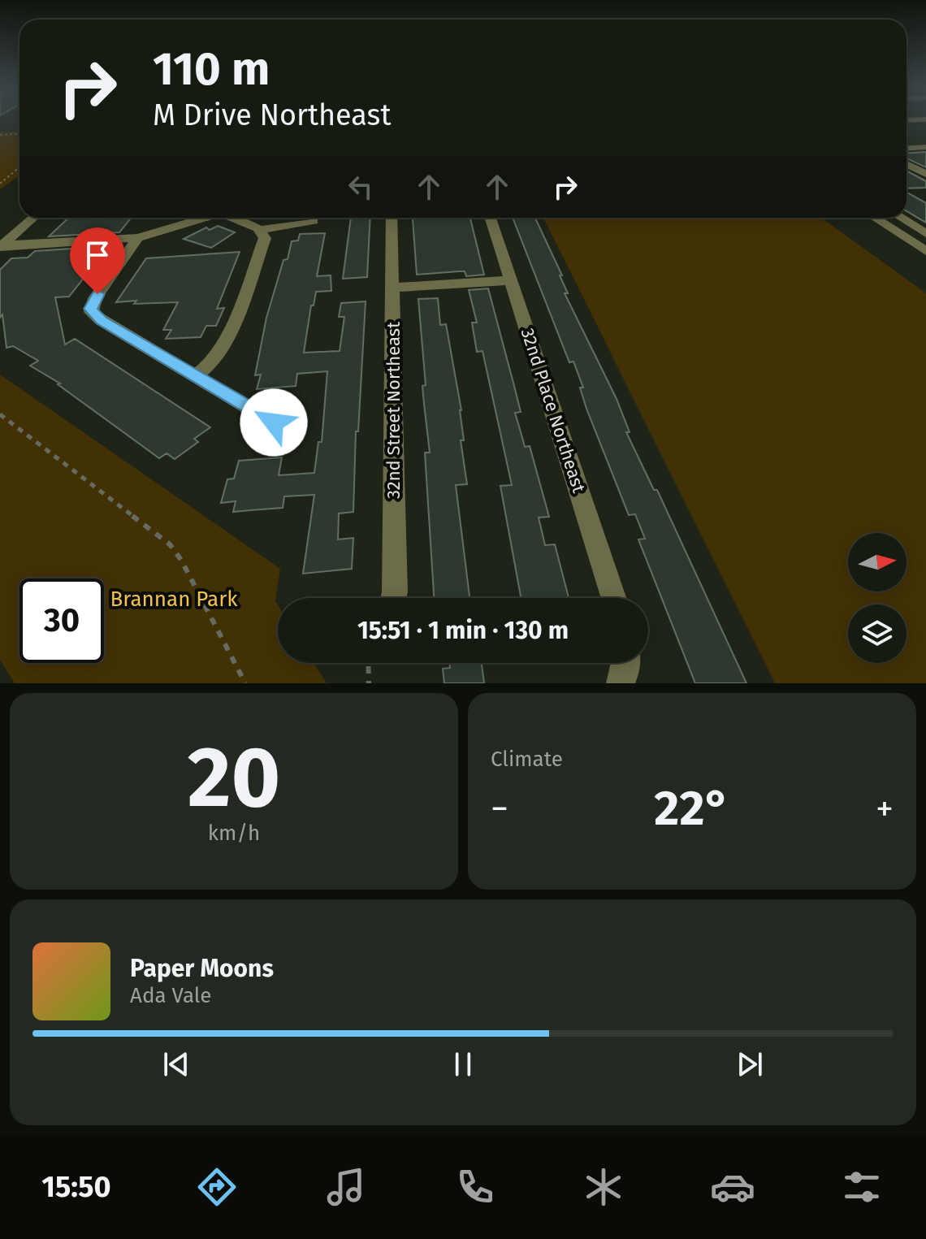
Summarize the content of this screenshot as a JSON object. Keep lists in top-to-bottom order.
{
  "streets": {
    "street": ["32nd Street Northeast", "32nd Place Northeast"]
  },
  "parks": ["Brannan Park"],
  "north": "right",
  "page": {
    "turn": ["110 m", "M Drive Northeast"],
    "limit": "30",
    "trip": "15:51 · 1 min · 130 m",
    "tile": [
      ["20", "km/h"],
      "Climate"
    ],
    "heat": ["−", "22°", "+"],
    "song": ["Paper Moons", "Ada Vale"],
    "tabs": "15:50"
  }
}
